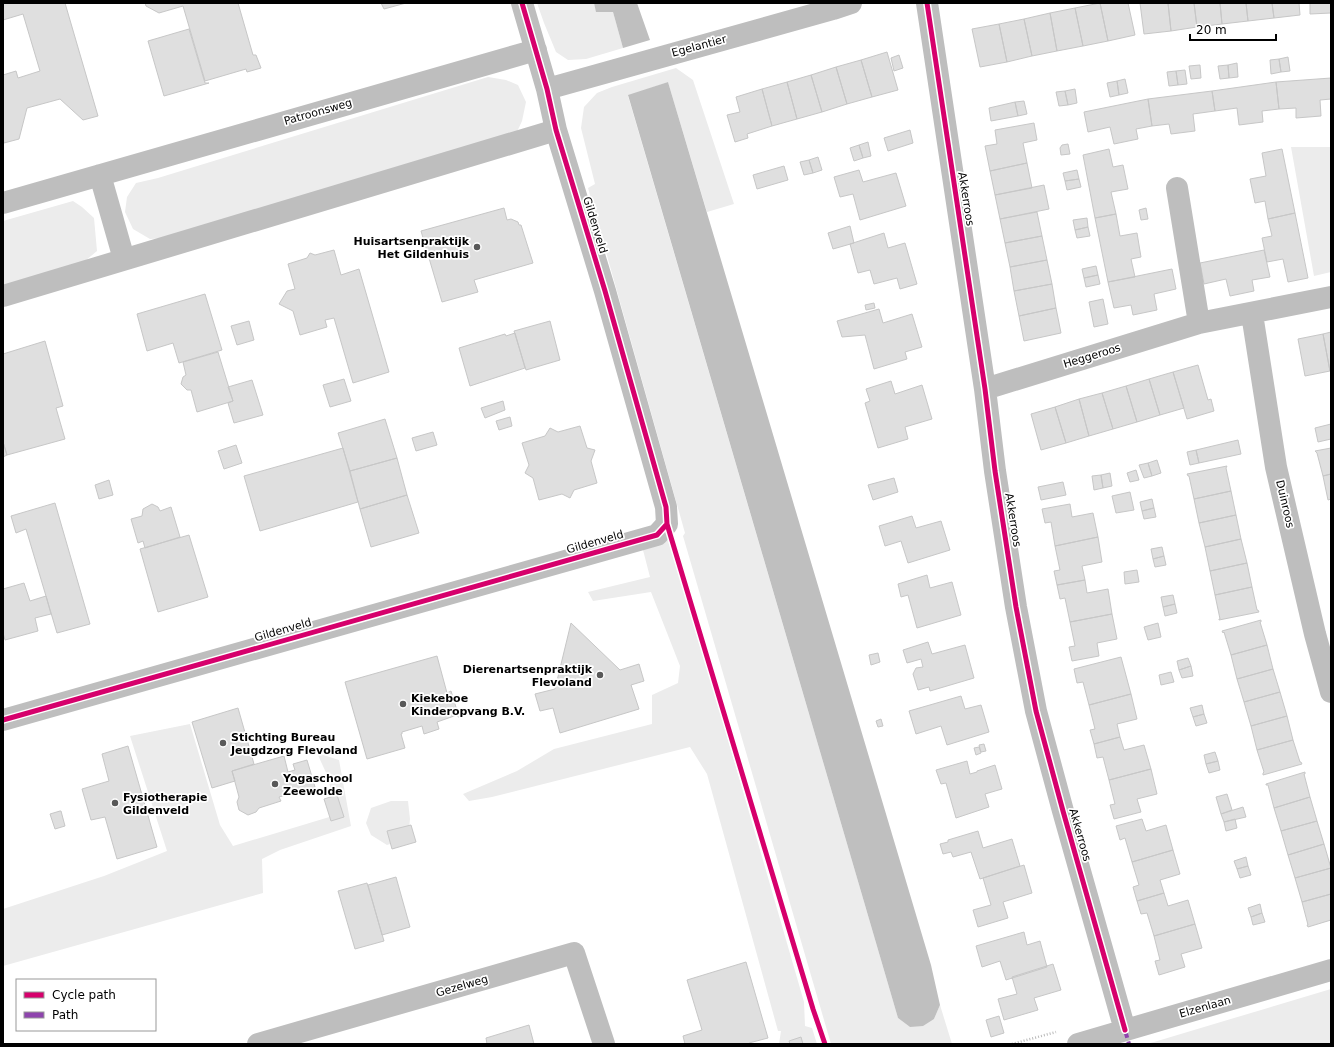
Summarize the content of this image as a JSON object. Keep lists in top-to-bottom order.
{
  "streets": {
    "street": [
      "Egelantier",
      "Patroonsweg",
      "Akkerroos",
      "Gildenveld",
      "Heggeroos",
      "Duinroos",
      "Gezelweg",
      "Elzenlaan"
    ]
  },
  "crossings": [
    ["Egelantier", "Gildenveld"],
    ["Patroonsweg", "Gildenveld"],
    ["Akkerroos", "Heggeroos"],
    ["Akkerroos", "Elzenlaan"],
    ["Heggeroos", "Duinroos"]
  ],
  "places": [
    "Huisartsenpraktijk Het Gildenhuis",
    "Dierenartsenpraktijk Flevoland",
    "Kiekeboe Kinderopvang B.V.",
    "Stichting Bureau Jeugdzorg Flevoland",
    "Yogaschool Zeewolde",
    "Fysiotherapie Gildenveld"
  ],
  "legend": ["Cycle path", "Path"],
  "scale_bar": "20 m"
}
